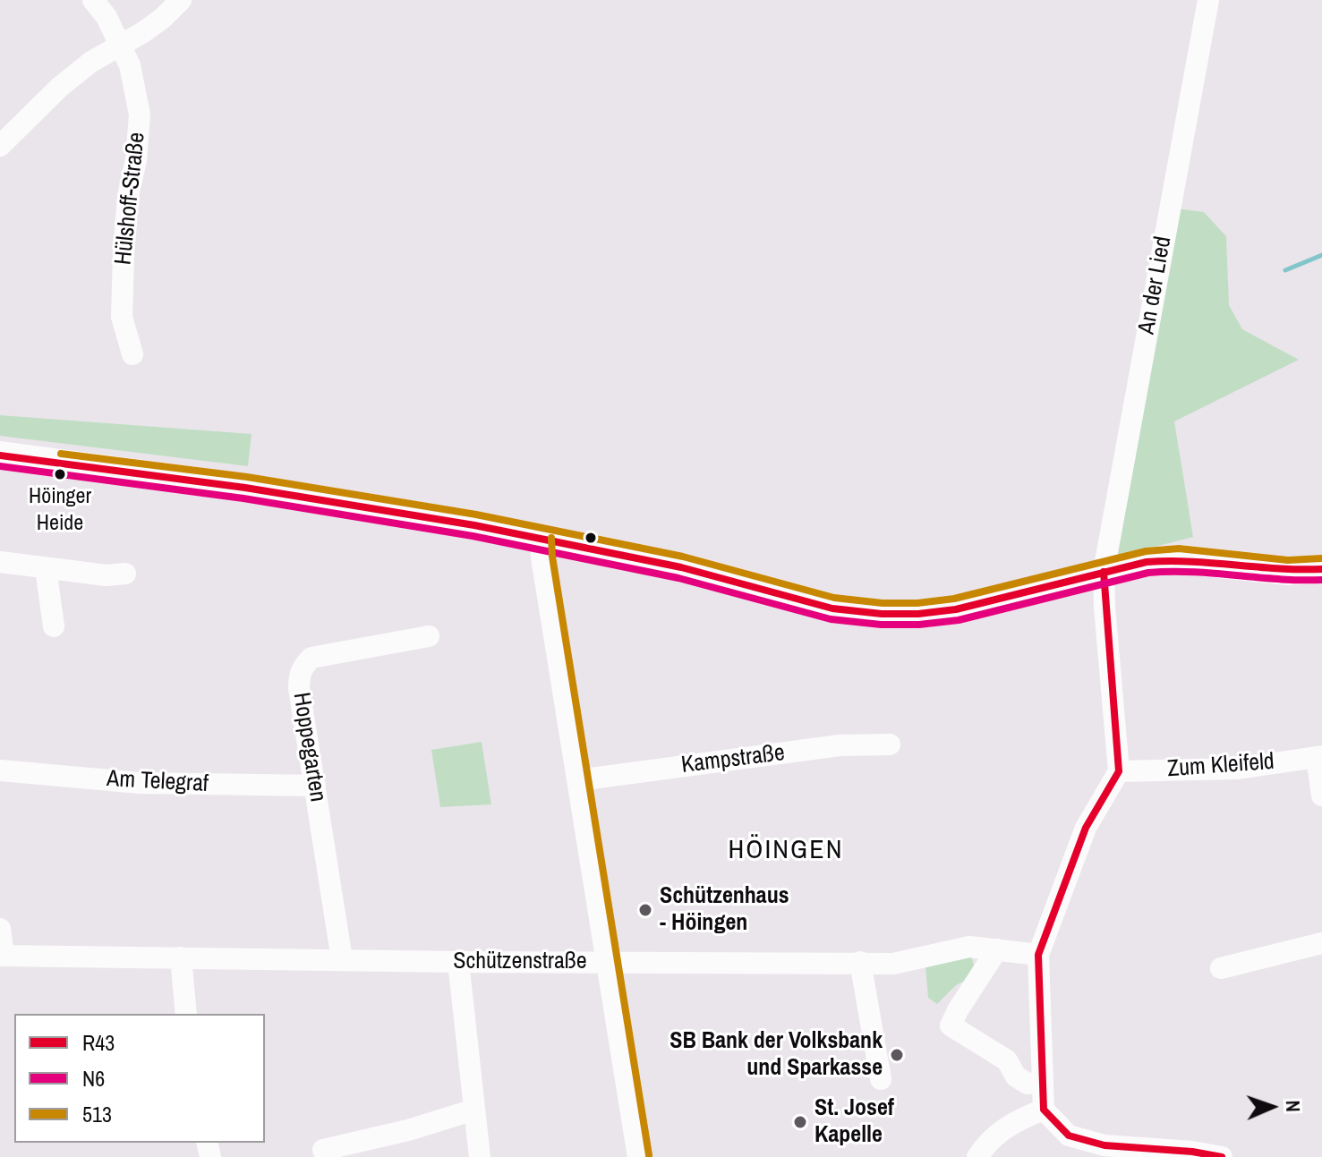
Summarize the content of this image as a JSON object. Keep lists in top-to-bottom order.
{
  "streets": {
    "street": [
      "Hülshoff-Straße",
      "An der Lied",
      "Hoppegarten",
      "Kampstraße",
      "Zum Kleifeld",
      "Am Telegraf",
      "Schützenstraße"
    ]
  },
  "crossings": [
    ["An der Lied", "Zum Kleifeld"],
    ["Hoppegarten", "Am Telegraf"],
    ["Hoppegarten", "Schützenstraße"]
  ],
  "districts": ["HÖINGEN"],
  "places": [
    "Höinger Heide",
    "Schützenhaus - Höingen",
    "SB Bank der Volksbank und Sparkasse",
    "St. Josef Kapelle"
  ],
  "lines": ["transit line 513", "transit line R43", "transit line N6"],
  "legend": ["R43", "N6", "513"],
  "north": "right"
}
